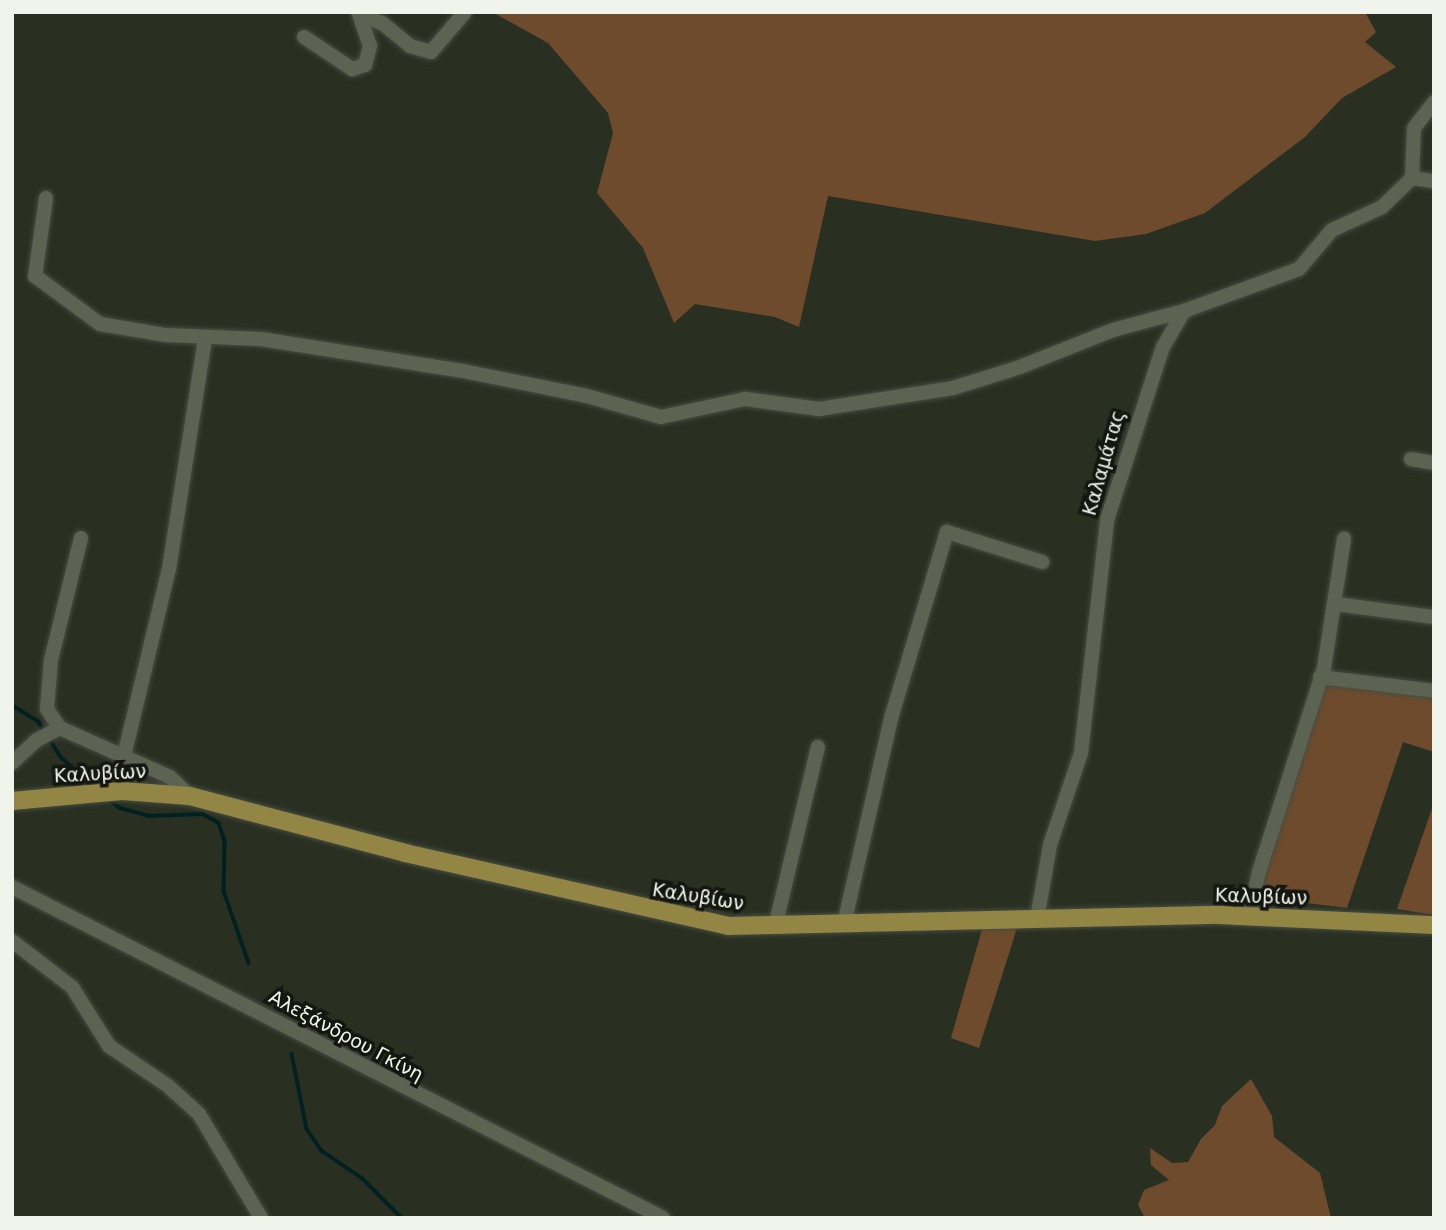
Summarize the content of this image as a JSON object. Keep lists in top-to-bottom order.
{
  "streets": {
    "main road": ["Καλυβίων"],
    "street": ["Καλαμάτας", "Αλεξάνδρου Γκίνη"]
  },
  "crossings": [
    ["Καλαμάτας", "Καλυβίων"]
  ]
}
